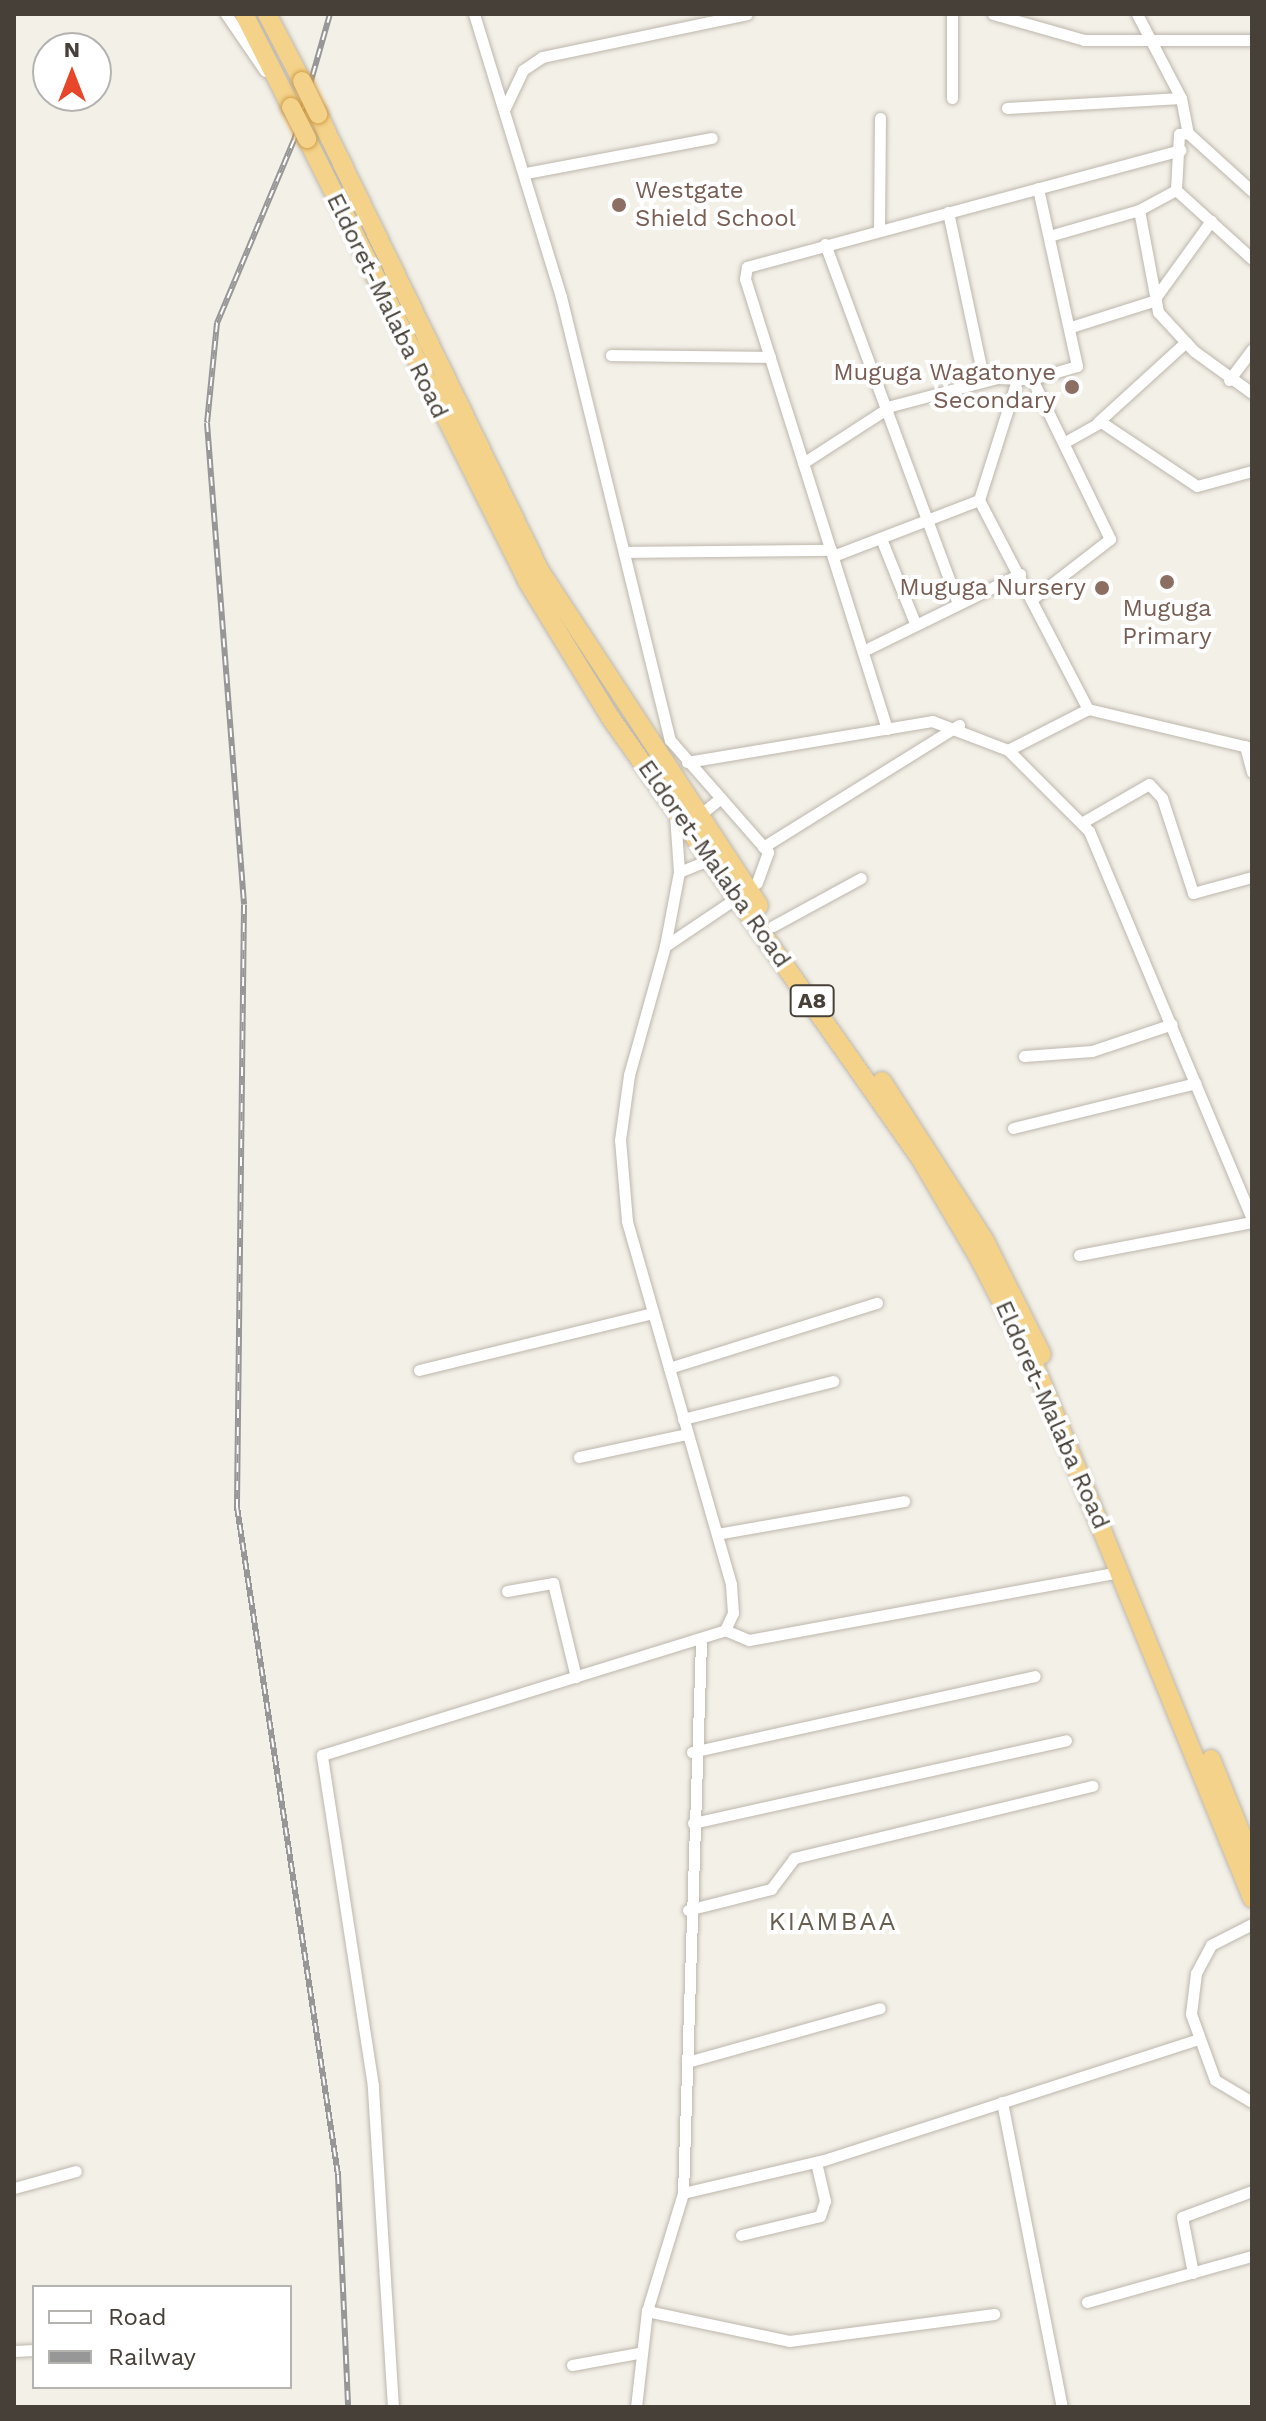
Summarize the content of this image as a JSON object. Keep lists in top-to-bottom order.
{
  "streets": {
    "highway": ["Eldoret-Malaba Road", "A8"]
  },
  "crossings": [
    ["Eldoret-Malaba Road", "A8"]
  ],
  "districts": ["KIAMBAA"],
  "places": [
    "Westgate Shield School",
    "Muguga Wagatonye Secondary",
    "Muguga Primary",
    "Muguga Nursery"
  ],
  "legend": ["Road", "Railway"],
  "north": "top"
}
